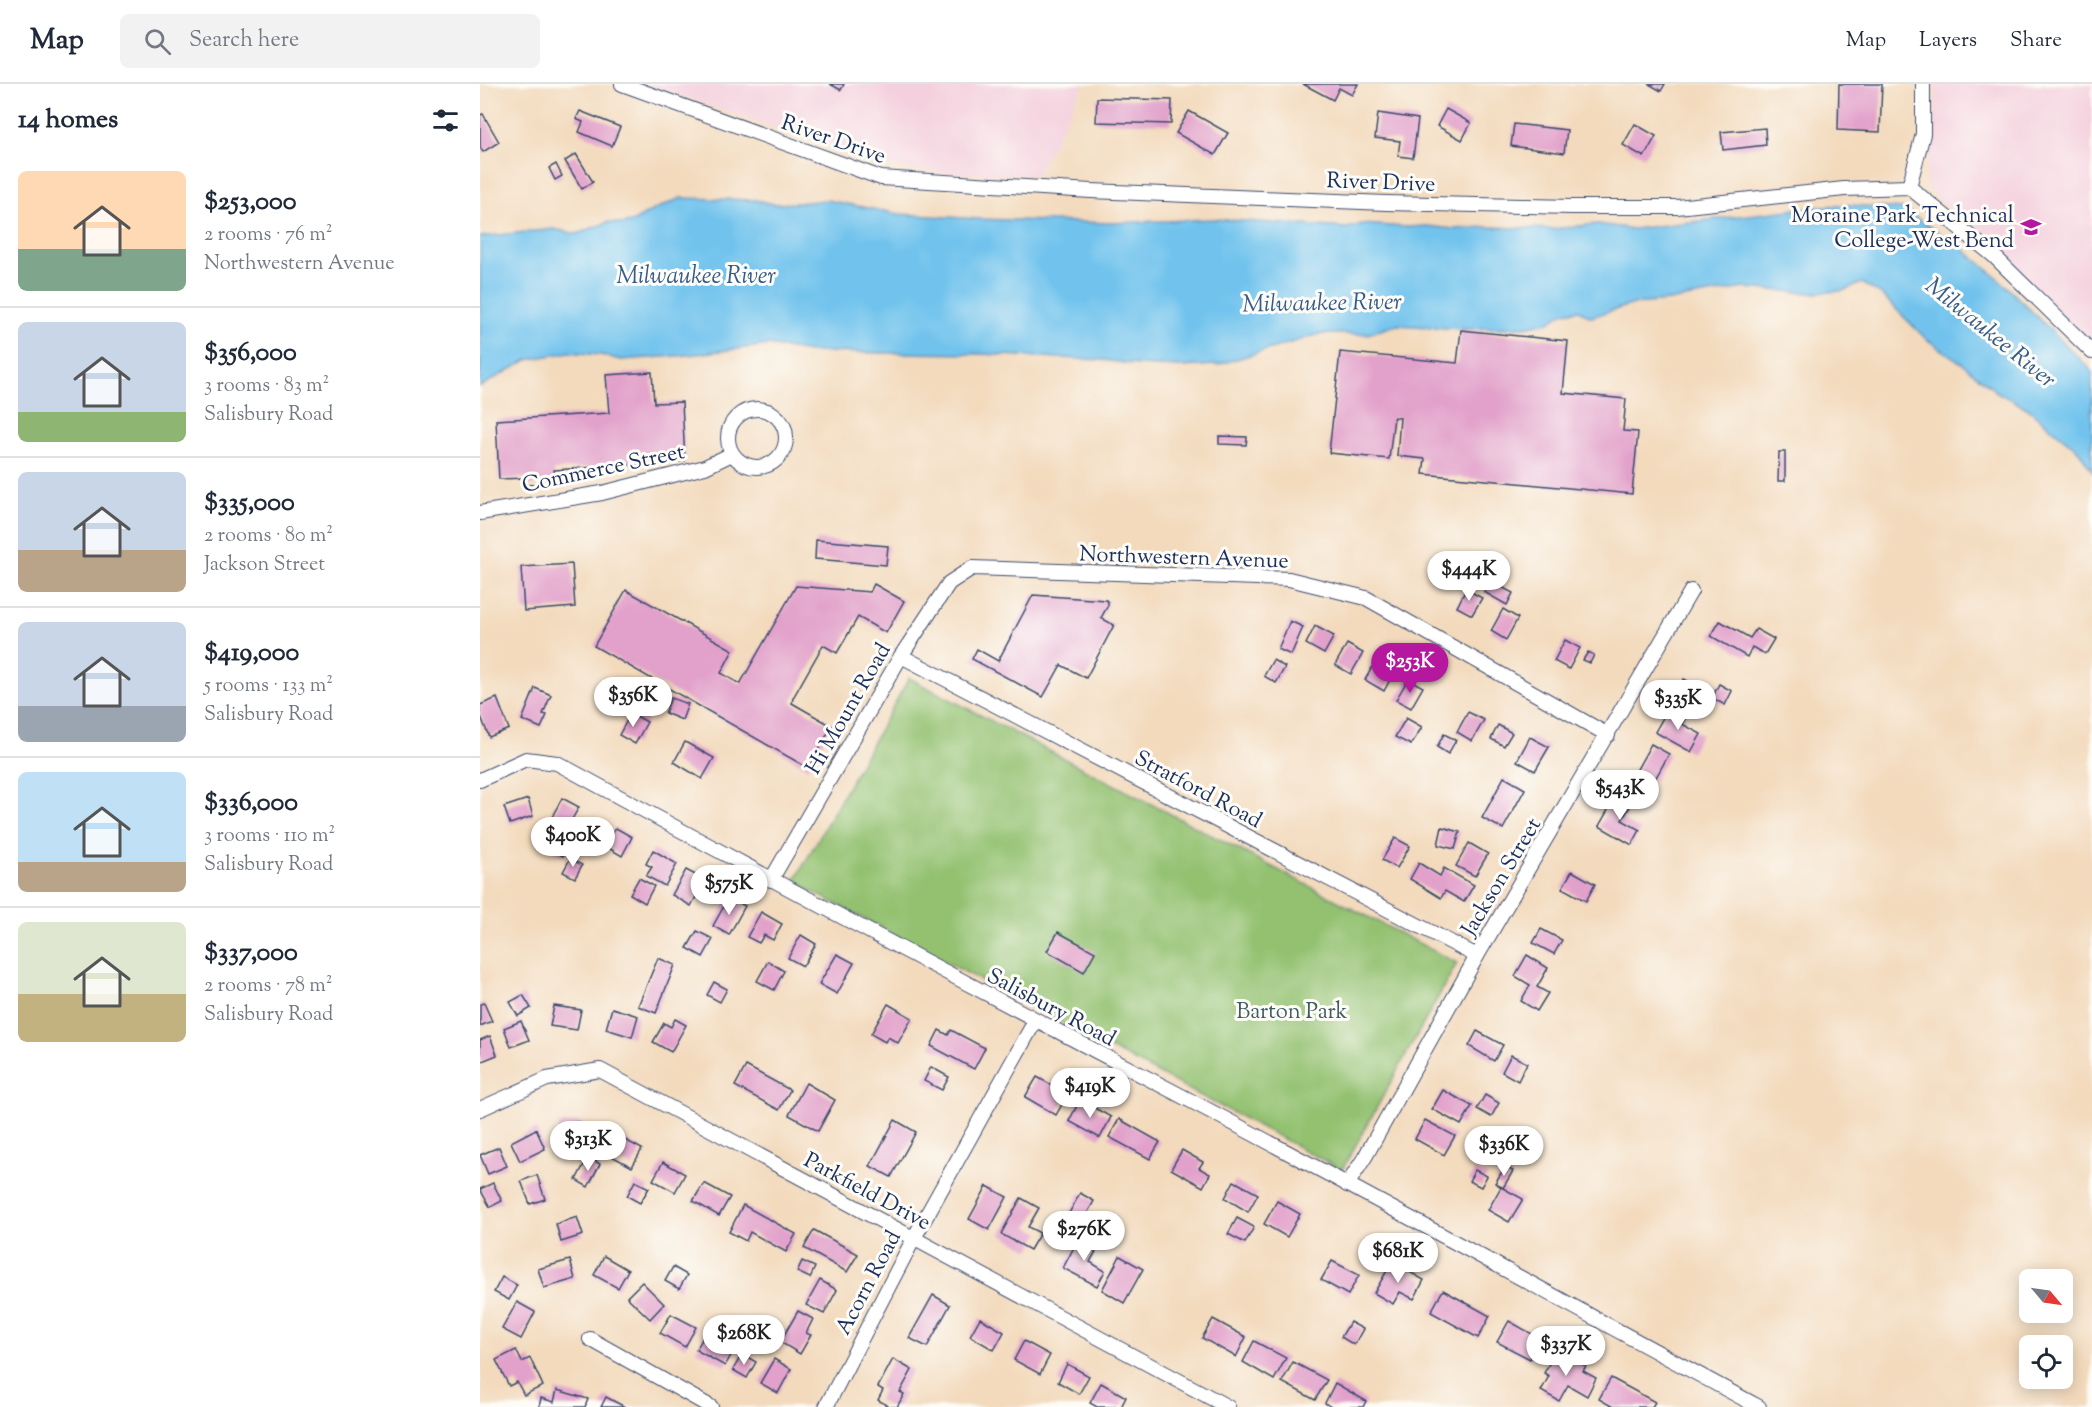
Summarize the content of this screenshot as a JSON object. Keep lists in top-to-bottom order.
{
  "streets": {
    "street": [
      "River Drive",
      "Commerce Street",
      "Northwestern Avenue",
      "Hi Mount Road",
      "Stratford Road",
      "Jackson Street",
      "Salisbury Road",
      "Parkfield Drive",
      "Acorn Road"
    ]
  },
  "crossings": [
    ["Northwestern Avenue", "Hi Mount Road"],
    ["Northwestern Avenue", "Jackson Street"],
    ["Hi Mount Road", "Stratford Road"],
    ["Hi Mount Road", "Salisbury Road"],
    ["Stratford Road", "Jackson Street"],
    ["Jackson Street", "Salisbury Road"],
    ["Salisbury Road", "Acorn Road"],
    ["Parkfield Drive", "Acorn Road"]
  ],
  "water": ["Milwaukee River"],
  "parks": ["Barton Park"],
  "places": {
    "school or university": ["Moraine Park Technical College-West Bend"]
  },
  "north": "bottom right",
  "page": {
    "header": "Map",
    "search": "Search here",
    "nav": ["Map", "Layers", "Share"],
    "heading": "14 homes",
    "list": [
      {
        "name": "$253,000",
        "note": "2 rooms · 76 m² · Northwestern Avenue"
      },
      {
        "name": "$356,000",
        "note": "3 rooms · 83 m² · Salisbury Road"
      },
      {
        "name": "$335,000",
        "note": "2 rooms · 80 m² · Jackson Street"
      },
      {
        "name": "$419,000",
        "note": "5 rooms · 133 m² · Salisbury Road"
      },
      {
        "name": "$336,000",
        "note": "3 rooms · 110 m² · Salisbury Road"
      },
      {
        "name": "$337,000",
        "note": "2 rooms · 78 m² · Salisbury Road"
      }
    ],
    "price": [
      "$444K",
      "$253K",
      "$356K",
      "$335K",
      "$543K",
      "$400K",
      "$575K",
      "$419K",
      "$313K",
      "$336K",
      "$276K",
      "$681K",
      "$268K",
      "$337K"
    ]
  }
}
